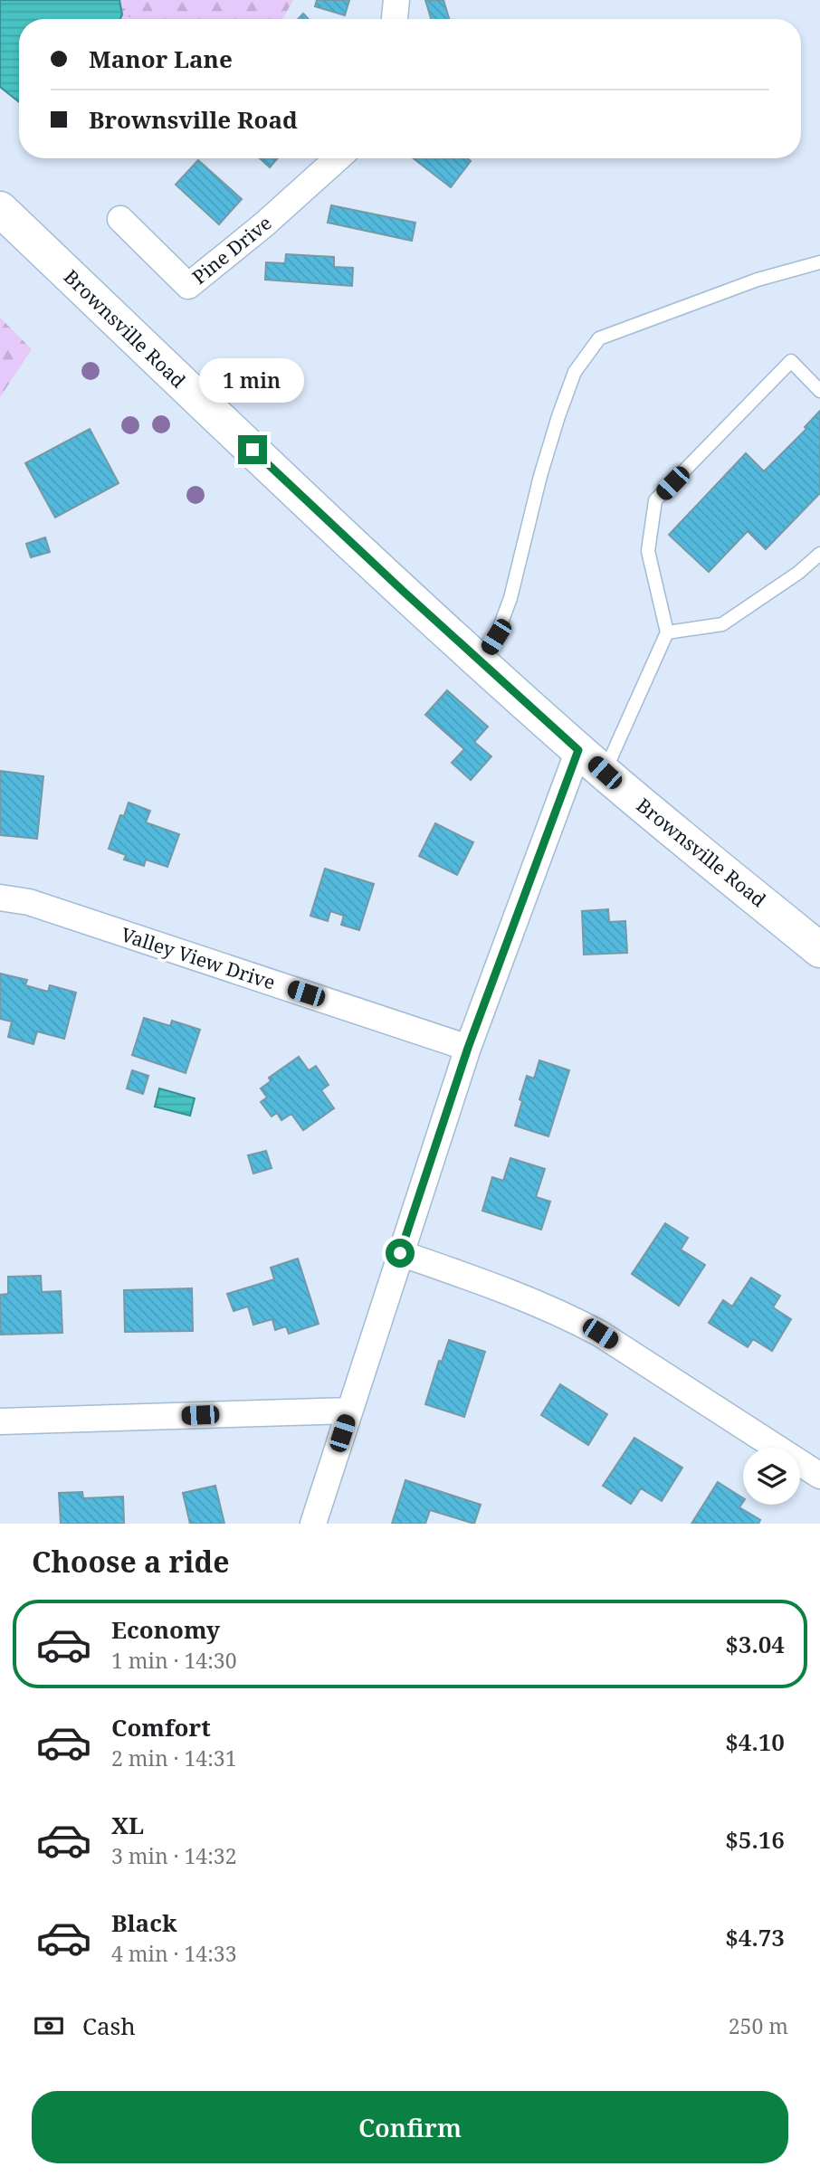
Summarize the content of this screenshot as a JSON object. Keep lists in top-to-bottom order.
{
  "streets": {
    "street": ["Pine Drive", "Brownsville Road", "Valley View Drive"]
  },
  "page": {
    "banner": ["Manor Lane", "Brownsville Road"],
    "bubble": "1 min",
    "heading": "Choose a ride",
    "list": [
      {
        "name": "Economy",
        "note": "1 min · 14:30",
        "value": "$3.04"
      },
      {
        "name": "Comfort",
        "note": "2 min · 14:31",
        "value": "$4.10"
      },
      {
        "name": "XL",
        "note": "3 min · 14:32",
        "value": "$5.16"
      },
      {
        "name": "Black",
        "note": "4 min · 14:33",
        "value": "$4.73"
      }
    ],
    "pay": ["Cash", "250 m"],
    "buttons": "Confirm"
  }
}
